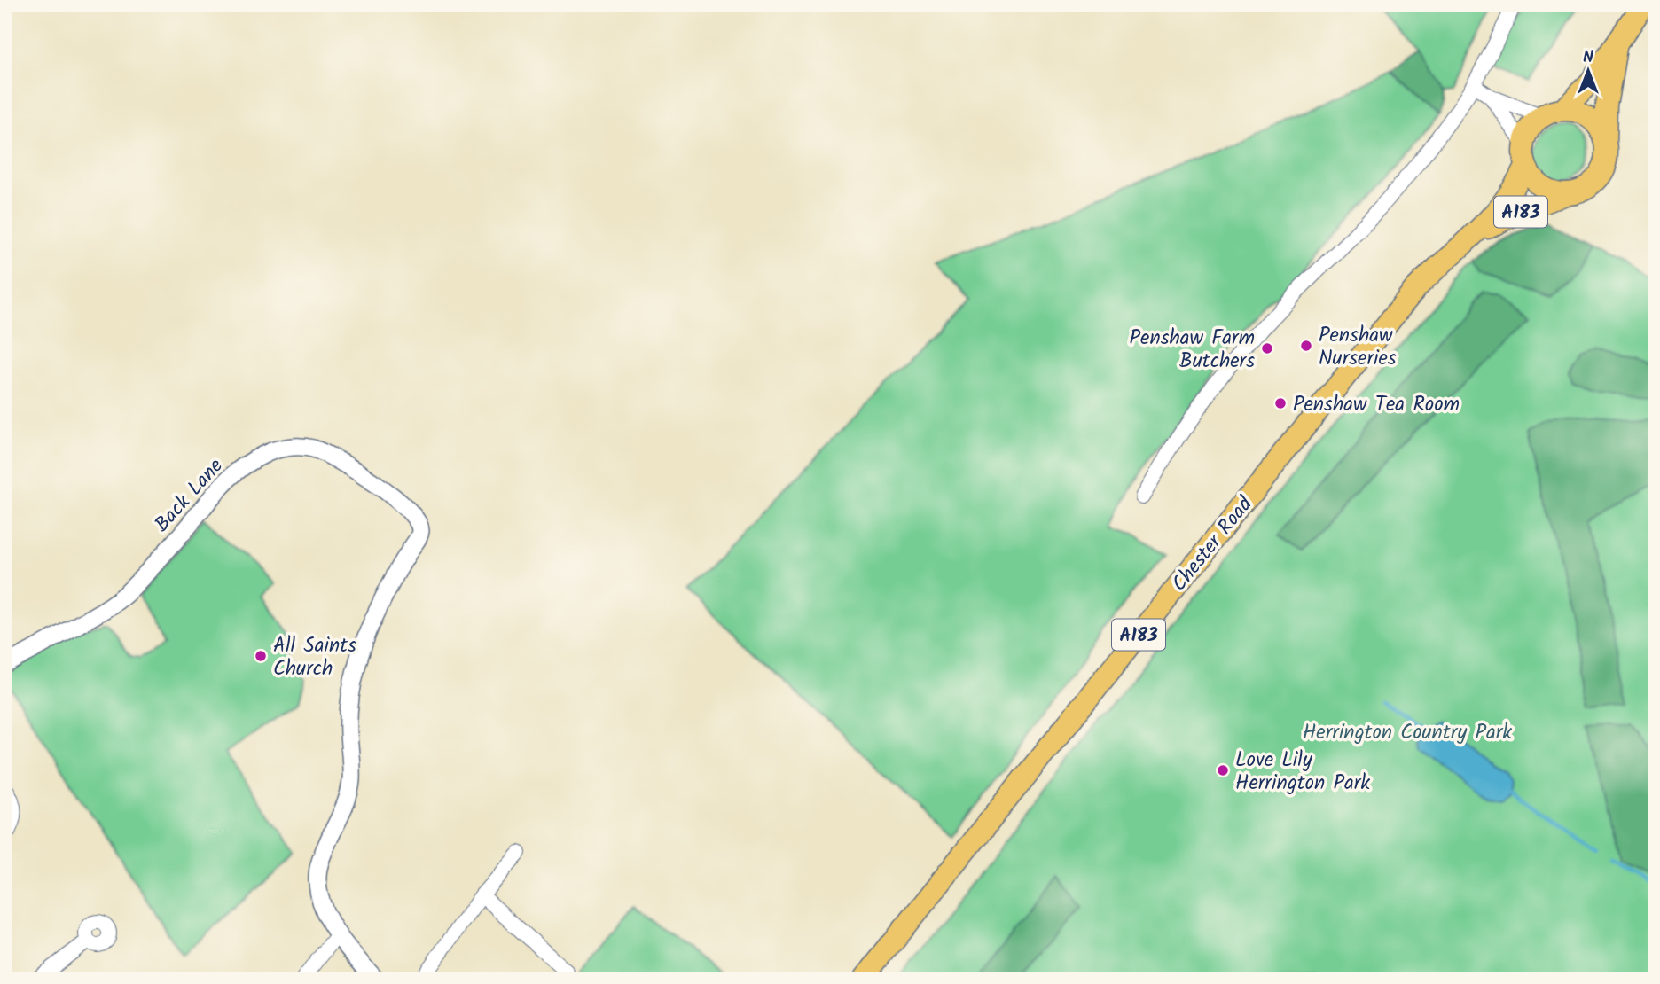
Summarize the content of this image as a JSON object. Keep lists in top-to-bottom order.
{
  "streets": {
    "main road": ["A183", "Chester Road"],
    "street": ["Back Lane"]
  },
  "parks": ["Herrington Country Park"],
  "places": [
    "Penshaw Nurseries",
    "Penshaw Farm Butchers",
    "Penshaw Tea Room",
    "All Saints Church",
    "Love Lily Herrington Park"
  ],
  "north": "top"
}
